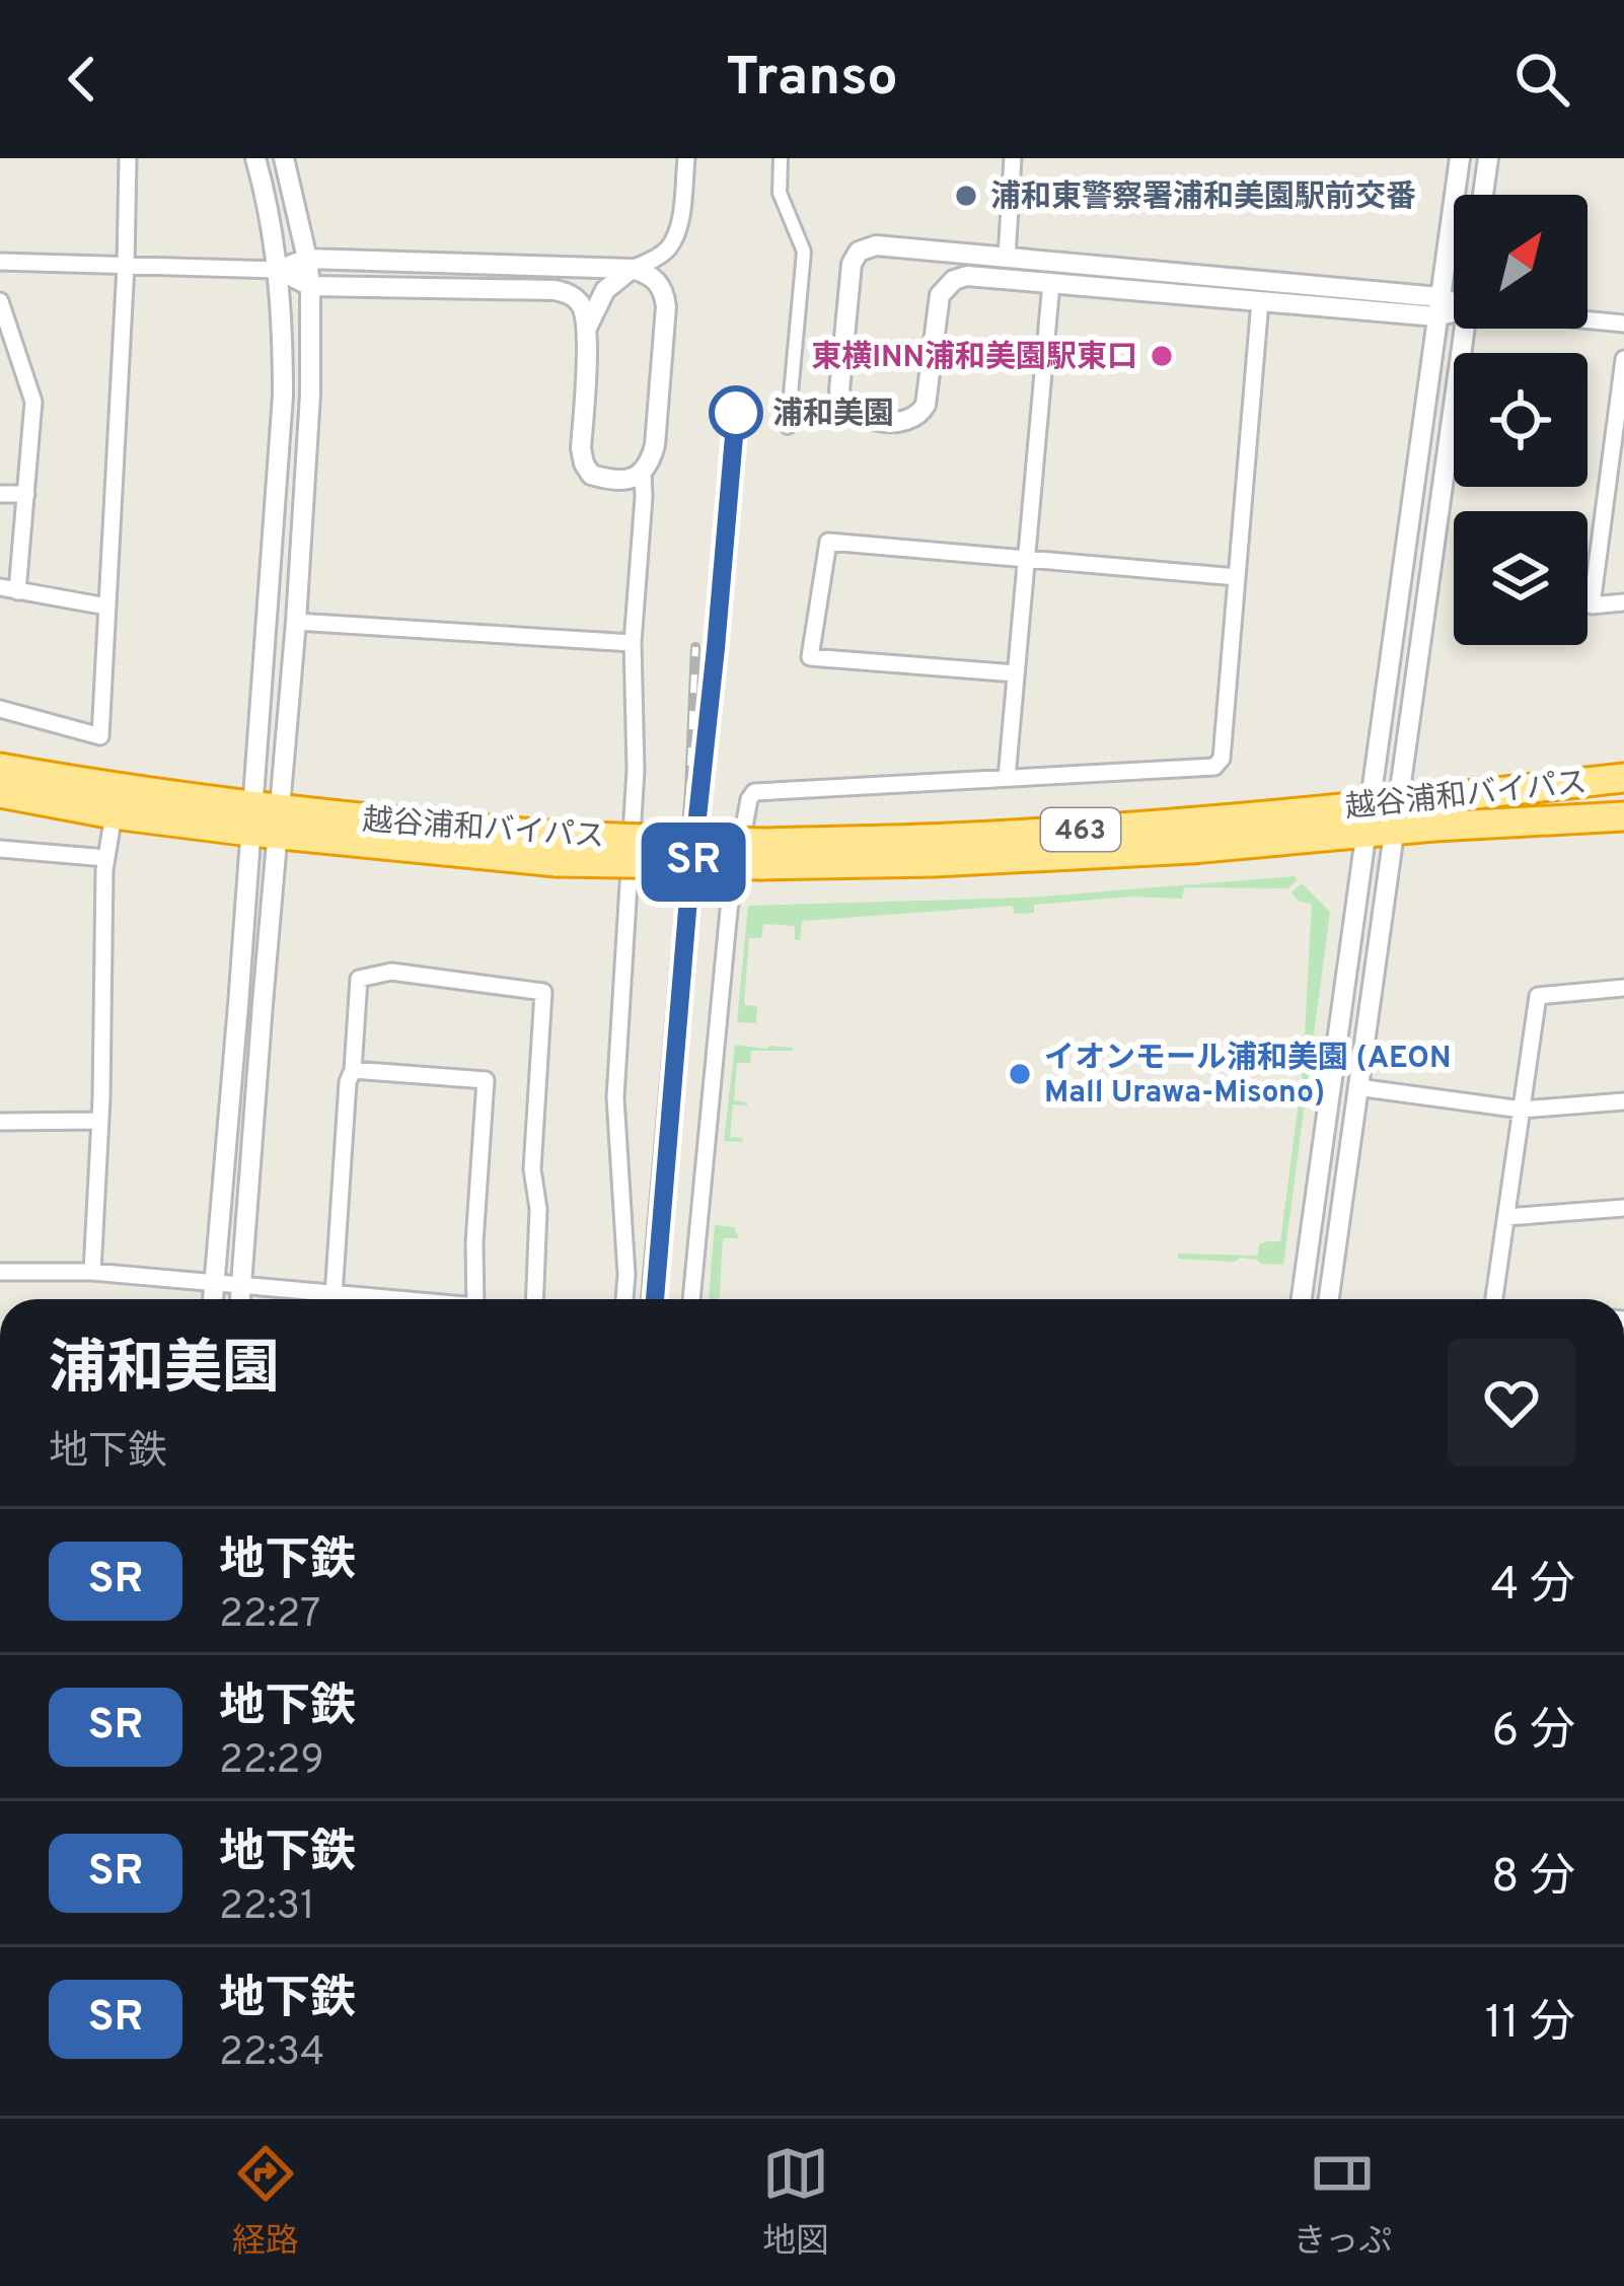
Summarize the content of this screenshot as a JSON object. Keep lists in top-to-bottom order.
{
  "streets": {
    "highway": ["越谷浦和バイパス", "463"]
  },
  "places": [
    "浦和東警察署浦和美園駅前交番",
    "東横INN浦和美園駅東口",
    "浦和美園",
    "イオンモール浦和美園 (AEON Mall Urawa-Misono)"
  ],
  "lines": ["metro line SR"],
  "north": "top right",
  "page": {
    "header": "Transo",
    "on_map": "SR",
    "heading": ["浦和美園", "地下鉄"],
    "list": [
      {
        "mark": "SR",
        "name": "地下鉄",
        "note": "22:27",
        "value": "4 分"
      },
      {
        "mark": "SR",
        "name": "地下鉄",
        "note": "22:29",
        "value": "6 分"
      },
      {
        "mark": "SR",
        "name": "地下鉄",
        "note": "22:31",
        "value": "8 分"
      },
      {
        "mark": "SR",
        "name": "地下鉄",
        "note": "22:34",
        "value": "11 分"
      }
    ],
    "tabs": ["経路", "地図", "きっぷ"]
  }
}
